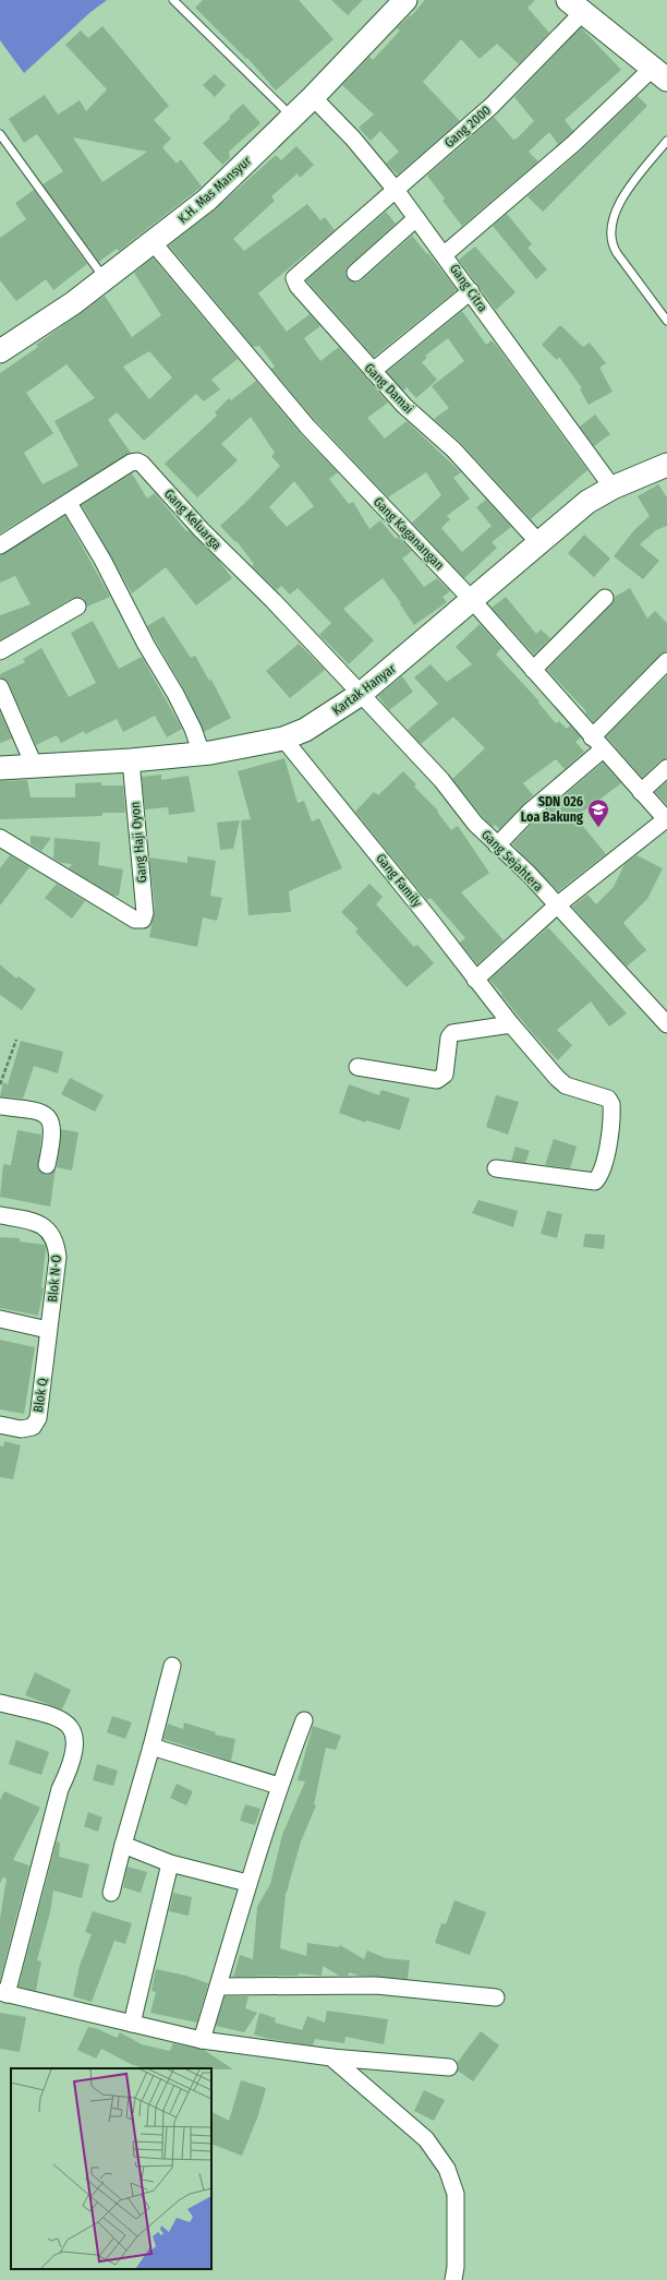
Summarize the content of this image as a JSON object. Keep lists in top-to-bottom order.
{
  "streets": {
    "street": [
      "Gang 2000",
      "K.H. Mas Mansyur",
      "Gang Citra",
      "Gang Damai",
      "Gang Keluarga",
      "Gang Kaganangan",
      "Kartak Hanyar",
      "Gang Haji Oyon",
      "Gang Sejahtera",
      "Gang Family",
      "Blok N-O",
      "Blok Q"
    ]
  },
  "crossings": [
    ["Gang 2000", "Gang Citra"],
    ["Gang 2000", "Gang Damai"],
    ["K.H. Mas Mansyur", "Gang Citra"],
    ["K.H. Mas Mansyur", "Gang Kaganangan"],
    ["Gang Citra", "Kartak Hanyar"],
    ["Gang Damai", "Kartak Hanyar"],
    ["Gang Keluarga", "Kartak Hanyar"],
    ["Gang Keluarga", "Gang Sejahtera"],
    ["Gang Kaganangan", "Kartak Hanyar"],
    ["Kartak Hanyar", "Gang Haji Oyon"],
    ["Kartak Hanyar", "Gang Sejahtera"],
    ["Kartak Hanyar", "Gang Family"],
    ["Blok N-O", "Blok Q"]
  ],
  "places": {
    "school or university": ["SDN 026 Loa Bakung"]
  }
}
